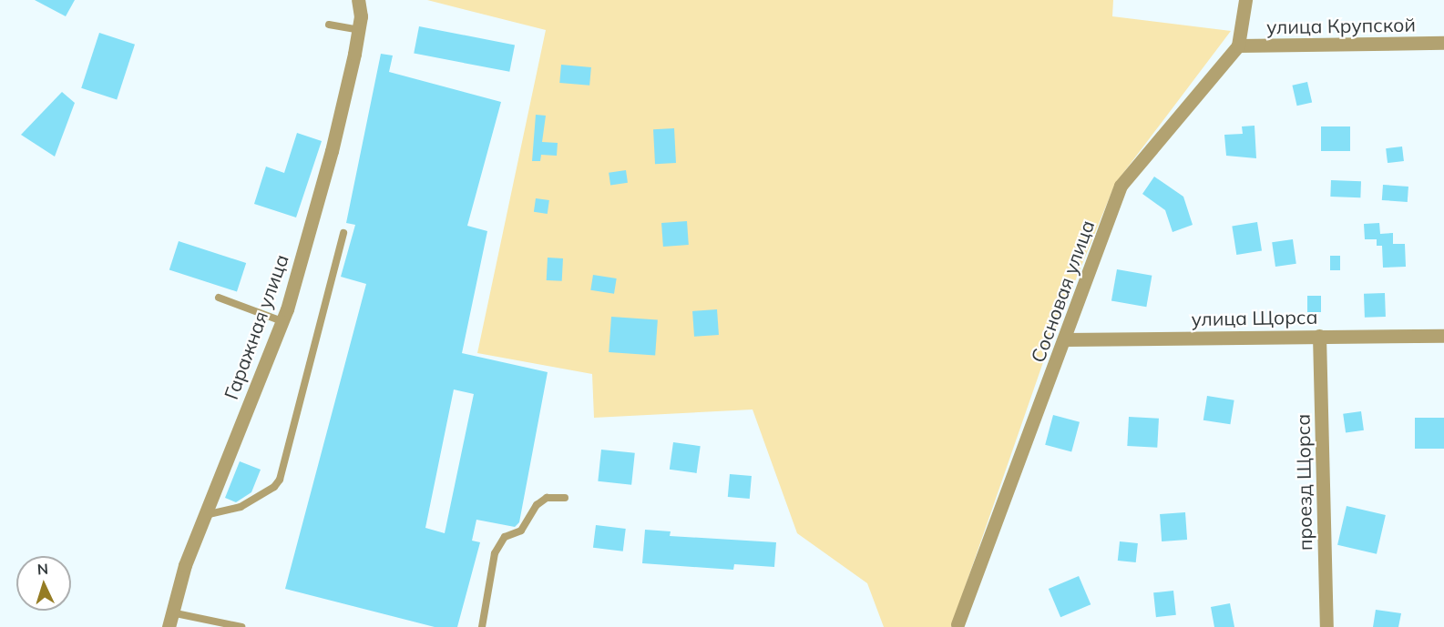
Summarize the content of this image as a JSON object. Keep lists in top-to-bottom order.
{
  "streets": {
    "street": [
      "улица Крупской",
      "Сосновая улица",
      "улица Щорса",
      "Гаражная улица",
      "проезд Щорса"
    ]
  },
  "crossings": [
    ["улица Крупской", "Сосновая улица"],
    ["Сосновая улица", "улица Щорса"],
    ["улица Щорса", "проезд Щорса"]
  ],
  "north": "top"
}
